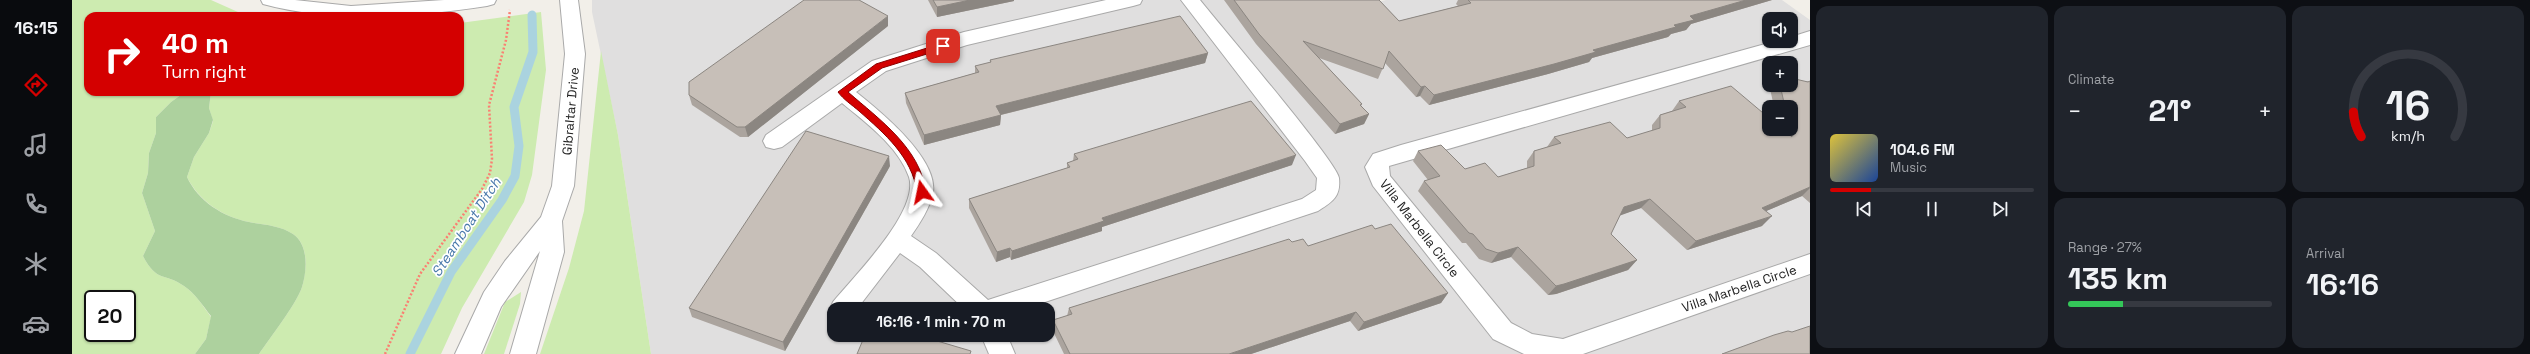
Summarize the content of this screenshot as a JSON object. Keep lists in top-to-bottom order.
{
  "streets": {
    "street": ["Gibraltar Drive", "Villa Marbella Circle"]
  },
  "water": ["Steamboat Ditch"],
  "page": {
    "tabs": "16:15",
    "tile": [
      "Climate",
      ["Range · 27%", "135 km"],
      ["Arrival", "16:16"]
    ],
    "map_buttons": ["+", "−"],
    "turn": ["40 m", "Turn right"],
    "heat": ["−", "21°", "+"],
    "song": ["104.6 FM", "Music"],
    "limit": "20",
    "trip": "16:16 · 1 min · 70 m",
    "gauge": ["16", "km/h"]
  }
}
